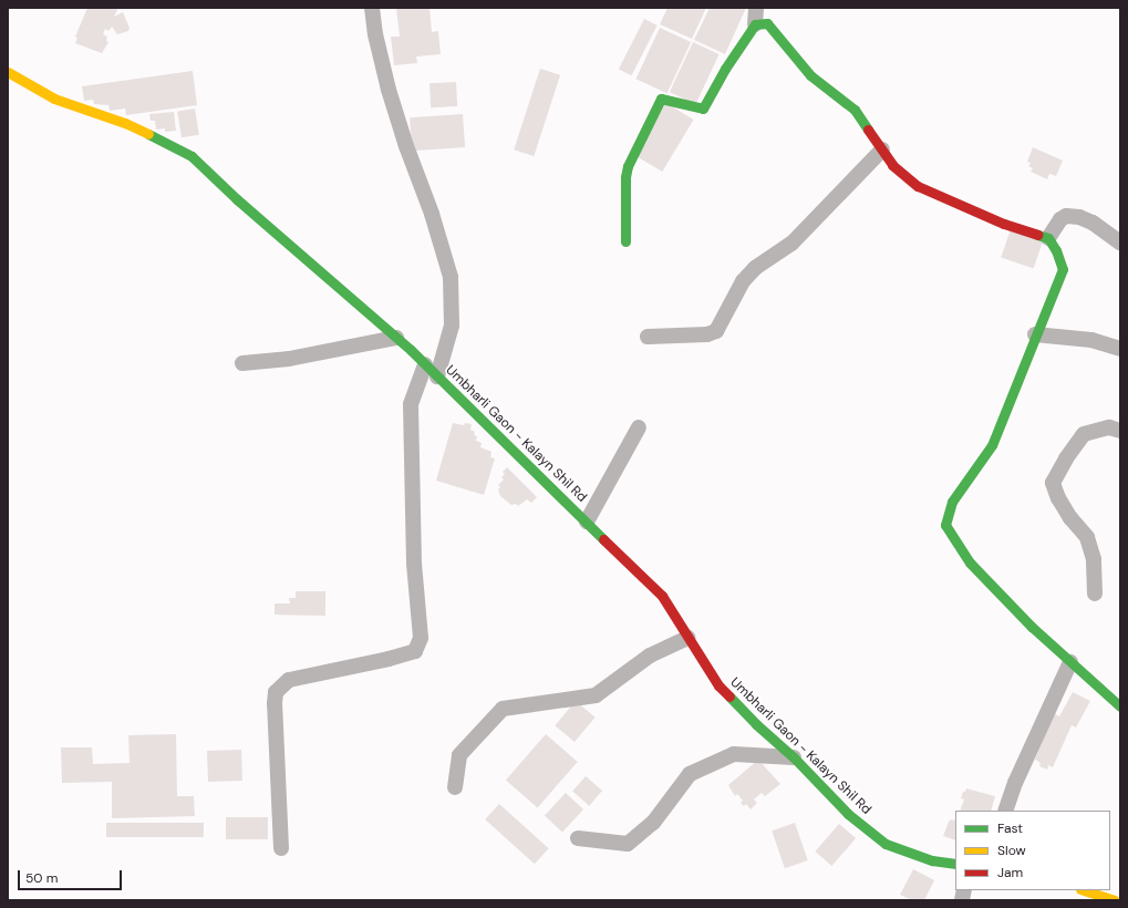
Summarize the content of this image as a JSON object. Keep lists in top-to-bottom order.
{
  "streets": {
    "street": ["Umbharli Gaon - Kalayn Shil Rd"]
  },
  "legend": ["Fast", "Slow", "Jam"],
  "scale_bar": "50 m"
}
